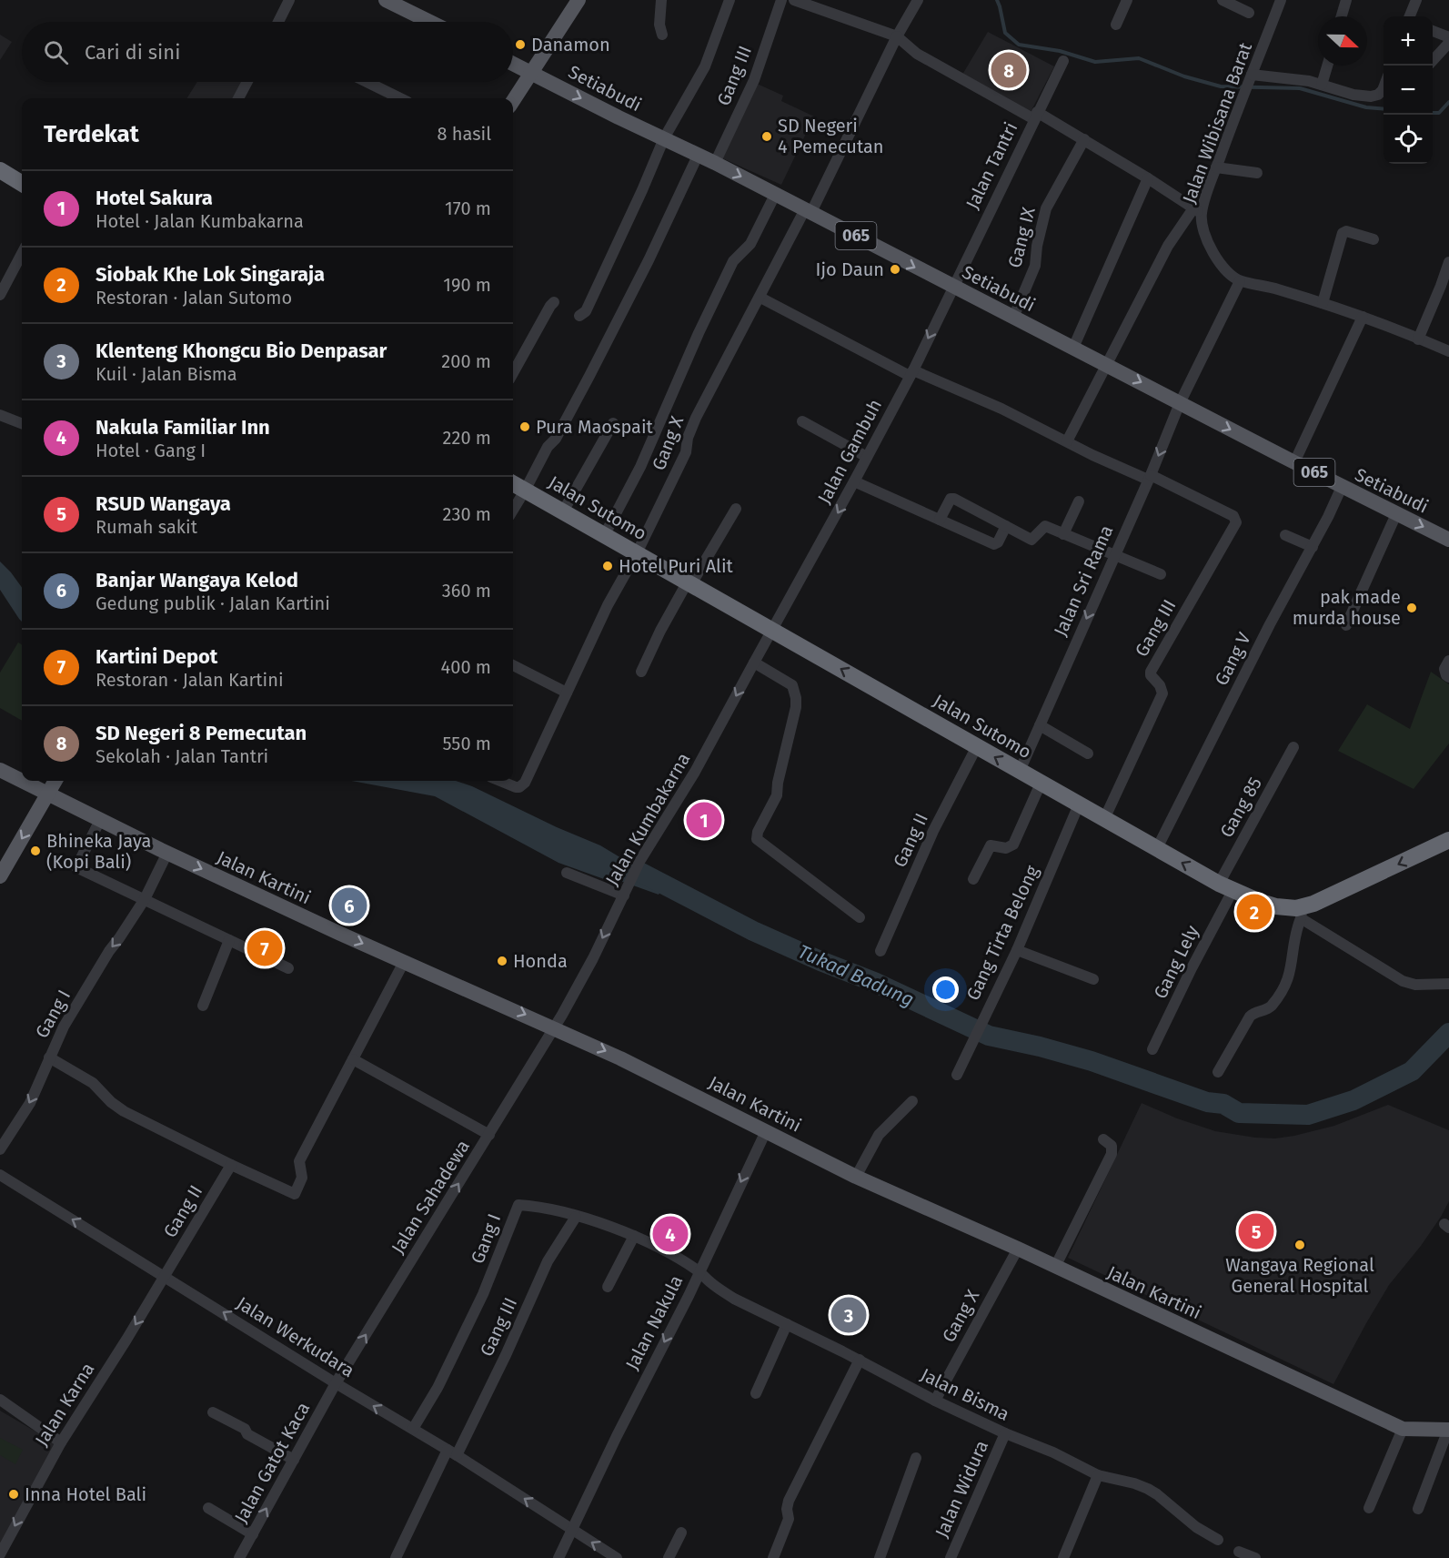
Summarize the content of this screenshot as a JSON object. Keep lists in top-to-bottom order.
{
  "streets": {
    "highway": ["Jalan Sutomo"],
    "main road": ["Setiabudi", "065", "Jalan Kartini"],
    "street": [
      "Gang III",
      "Jalan Wibisana Barat",
      "Jalan Tantri",
      "Gang IX",
      "Gang X",
      "Jalan Gambuh",
      "Jalan Sri Rama",
      "Gang V",
      "Gang 85",
      "Jalan Kumbakarna",
      "Gang II",
      "Gang Tirta Belong",
      "Gang Lely",
      "Gang I",
      "Jalan Sahadewa",
      "Jalan Nakula",
      "Jalan Werkudara",
      "Jalan Bisma",
      "Jalan Karna",
      "Jalan Gatot Kaca",
      "Jalan Widura"
    ]
  },
  "crossings": [
    ["Gang III", "Setiabudi"],
    ["Gang III", "Jalan Sutomo"],
    ["Gang III", "Jalan Sri Rama"],
    ["Gang III", "Gang I"],
    ["Gang III", "Jalan Werkudara"],
    ["Setiabudi", "Jalan Tantri"],
    ["Setiabudi", "Gang IX"],
    ["Setiabudi", "Gang X"],
    ["Setiabudi", "Jalan Gambuh"],
    ["Setiabudi", "Jalan Sri Rama"],
    ["Setiabudi", "Gang V"],
    ["Jalan Wibisana Barat", "Jalan Sri Rama"],
    ["Jalan Tantri", "Jalan Gambuh"],
    ["Gang X", "Jalan Sutomo"],
    ["Gang X", "Jalan Kartini"],
    ["Gang X", "Jalan Bisma"],
    ["Jalan Gambuh", "Jalan Sutomo"],
    ["Jalan Gambuh", "Jalan Kumbakarna"],
    ["Jalan Sutomo", "Jalan Sri Rama"],
    ["Jalan Sutomo", "Gang V"],
    ["Jalan Sutomo", "Gang 85"],
    ["Jalan Sutomo", "Jalan Kumbakarna"],
    ["Jalan Sutomo", "Gang II"],
    ["Jalan Sutomo", "Gang Tirta Belong"],
    ["Jalan Sutomo", "Gang Lely"],
    ["Gang 85", "Gang Lely"],
    ["Jalan Kumbakarna", "Jalan Kartini"],
    ["Jalan Kumbakarna", "Jalan Sahadewa"],
    ["Gang II", "Jalan Werkudara"],
    ["Gang II", "Jalan Karna"],
    ["Jalan Kartini", "Gang I"],
    ["Jalan Kartini", "Jalan Sahadewa"],
    ["Jalan Kartini", "Jalan Nakula"],
    ["Gang I", "Jalan Nakula"],
    ["Gang I", "Jalan Werkudara"],
    ["Gang I", "Jalan Bisma"],
    ["Jalan Sahadewa", "Jalan Werkudara"],
    ["Jalan Sahadewa", "Jalan Gatot Kaca"],
    ["Jalan Nakula", "Jalan Werkudara"],
    ["Jalan Nakula", "Jalan Bisma"],
    ["Jalan Werkudara", "Jalan Karna"],
    ["Jalan Werkudara", "Jalan Gatot Kaca"],
    ["Jalan Bisma", "Jalan Widura"]
  ],
  "one_way": [
    "Setiabudi",
    "Jalan Sutomo",
    "Jalan Kumbakarna",
    "Jalan Kartini",
    "Gang I",
    "Jalan Sahadewa",
    "Jalan Nakula",
    "Jalan Werkudara",
    "Jalan Karna",
    "Jalan Gatot Kaca"
  ],
  "water": ["Tukad Badung"],
  "places": [
    "Danamon",
    "SD Negeri 4 Pemecutan",
    "Ijo Daun",
    "Pura Maospait",
    "Hotel Puri Alit",
    "pak made murda house",
    "Bhineka Jaya (Kopi Bali)",
    "Honda",
    "Wangaya Regional General Hospital",
    "Inna Hotel Bali"
  ],
  "north": "right",
  "page": {
    "map_buttons": ["+", "−"],
    "search": "Cari di sini",
    "pins": [
      "8",
      "1",
      "6",
      "2",
      "7",
      "5",
      "4",
      "3"
    ],
    "heading": ["Terdekat", "8 hasil"],
    "list": [
      {
        "mark": "1",
        "name": "Hotel Sakura",
        "note": "Hotel · Jalan Kumbakarna",
        "value": "170 m"
      },
      {
        "mark": "2",
        "name": "Siobak Khe Lok Singaraja",
        "note": "Restoran · Jalan Sutomo",
        "value": "190 m"
      },
      {
        "mark": "3",
        "name": "Klenteng Khongcu Bio Denpasar",
        "note": "Kuil · Jalan Bisma",
        "value": "200 m"
      },
      {
        "mark": "4",
        "name": "Nakula Familiar Inn",
        "note": "Hotel · Gang I",
        "value": "220 m"
      },
      {
        "mark": "5",
        "name": "RSUD Wangaya",
        "note": "Rumah sakit",
        "value": "230 m"
      },
      {
        "mark": "6",
        "name": "Banjar Wangaya Kelod",
        "note": "Gedung publik · Jalan Kartini",
        "value": "360 m"
      },
      {
        "mark": "7",
        "name": "Kartini Depot",
        "note": "Restoran · Jalan Kartini",
        "value": "400 m"
      },
      {
        "mark": "8",
        "name": "SD Negeri 8 Pemecutan",
        "note": "Sekolah · Jalan Tantri",
        "value": "550 m"
      }
    ]
  }
}
